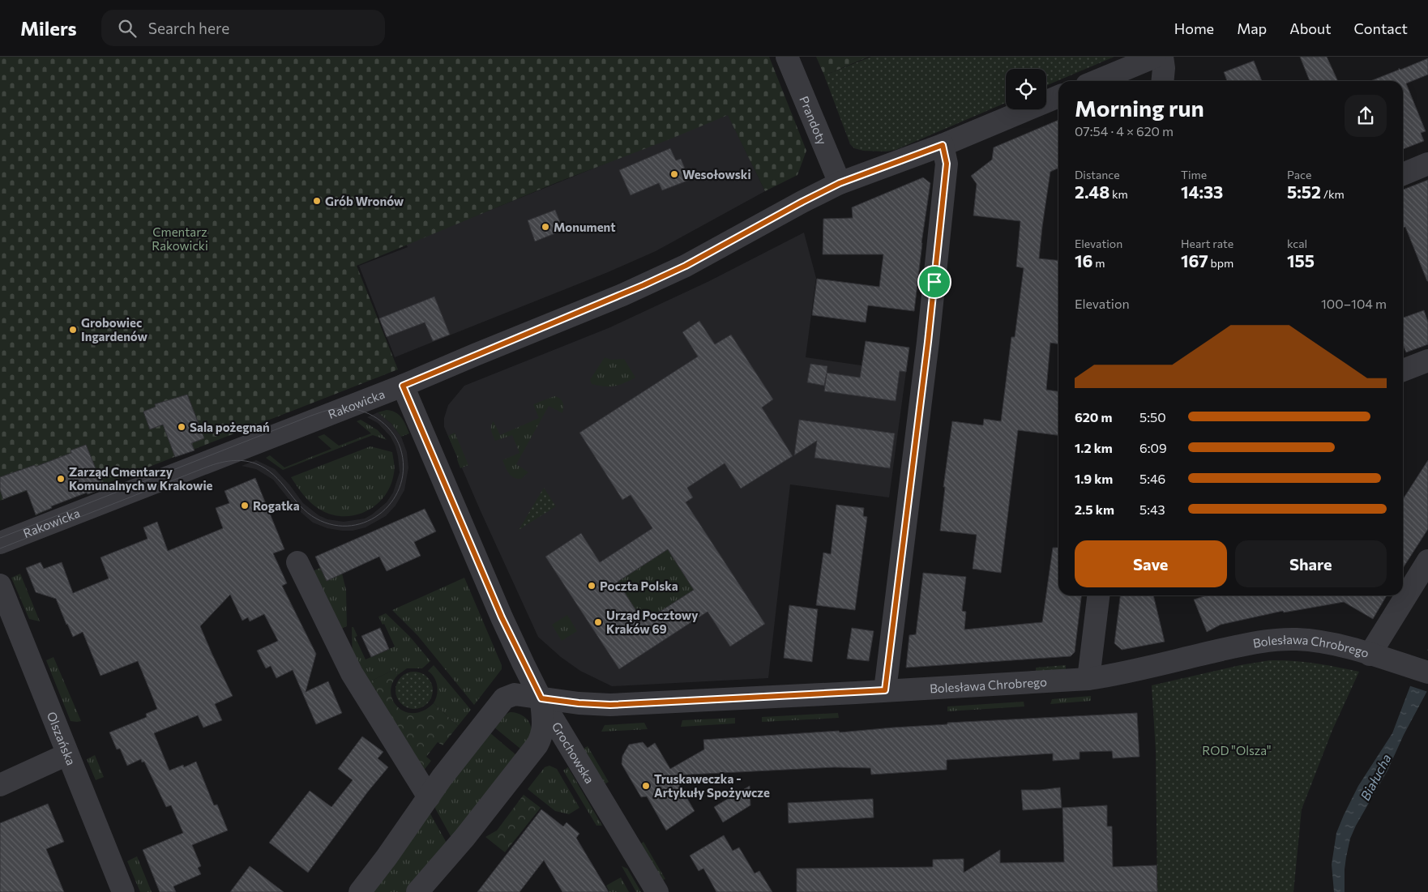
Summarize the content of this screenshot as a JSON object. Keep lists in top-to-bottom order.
{
  "streets": {
    "street": [
      "Prandoty",
      "Rakowicka",
      "Bolesława Chrobrego",
      "Olszańska",
      "Grochowska"
    ]
  },
  "crossings": [
    ["Prandoty", "Rakowicka"],
    ["Rakowicka", "Grochowska"],
    ["Bolesława Chrobrego", "Grochowska"]
  ],
  "water": ["Białucha"],
  "parks": ["Cmentarz Rakowicki", "ROD \"Olsza\""],
  "places": [
    "Wesołowski",
    "Grób Wronów",
    "Monument",
    "Grobowiec Ingardenów",
    "Sala pożegnań",
    "Zarząd Cmentarzy Komunalnych w Krakowie",
    "Rogatka",
    "Poczta Polska",
    "Urząd Pocztowy Kraków 69",
    "Truskaweczka - Artykuły Spożywcze"
  ],
  "page": {
    "header": "Milers",
    "search": "Search here",
    "nav": [
      "Home",
      "Map",
      "About",
      "Contact"
    ],
    "heading": ["Morning run", "07:54 · 4 × 620 m"],
    "stats": [
      ["Distance", "2.48 km"],
      ["Time", "14:33"],
      ["Pace", "5:52 /km"],
      ["Elevation", "16 m"],
      ["Heart rate", "167 bpm"],
      ["kcal", "155"]
    ],
    "chart": ["Elevation", "100–104 m"],
    "list": [
      {
        "name": "620 m",
        "note": "5:50"
      },
      {
        "name": "1.2 km",
        "note": "6:09"
      },
      {
        "name": "1.9 km",
        "note": "5:46"
      },
      {
        "name": "2.5 km",
        "note": "5:43"
      }
    ],
    "buttons": ["Save", "Share"]
  }
}
